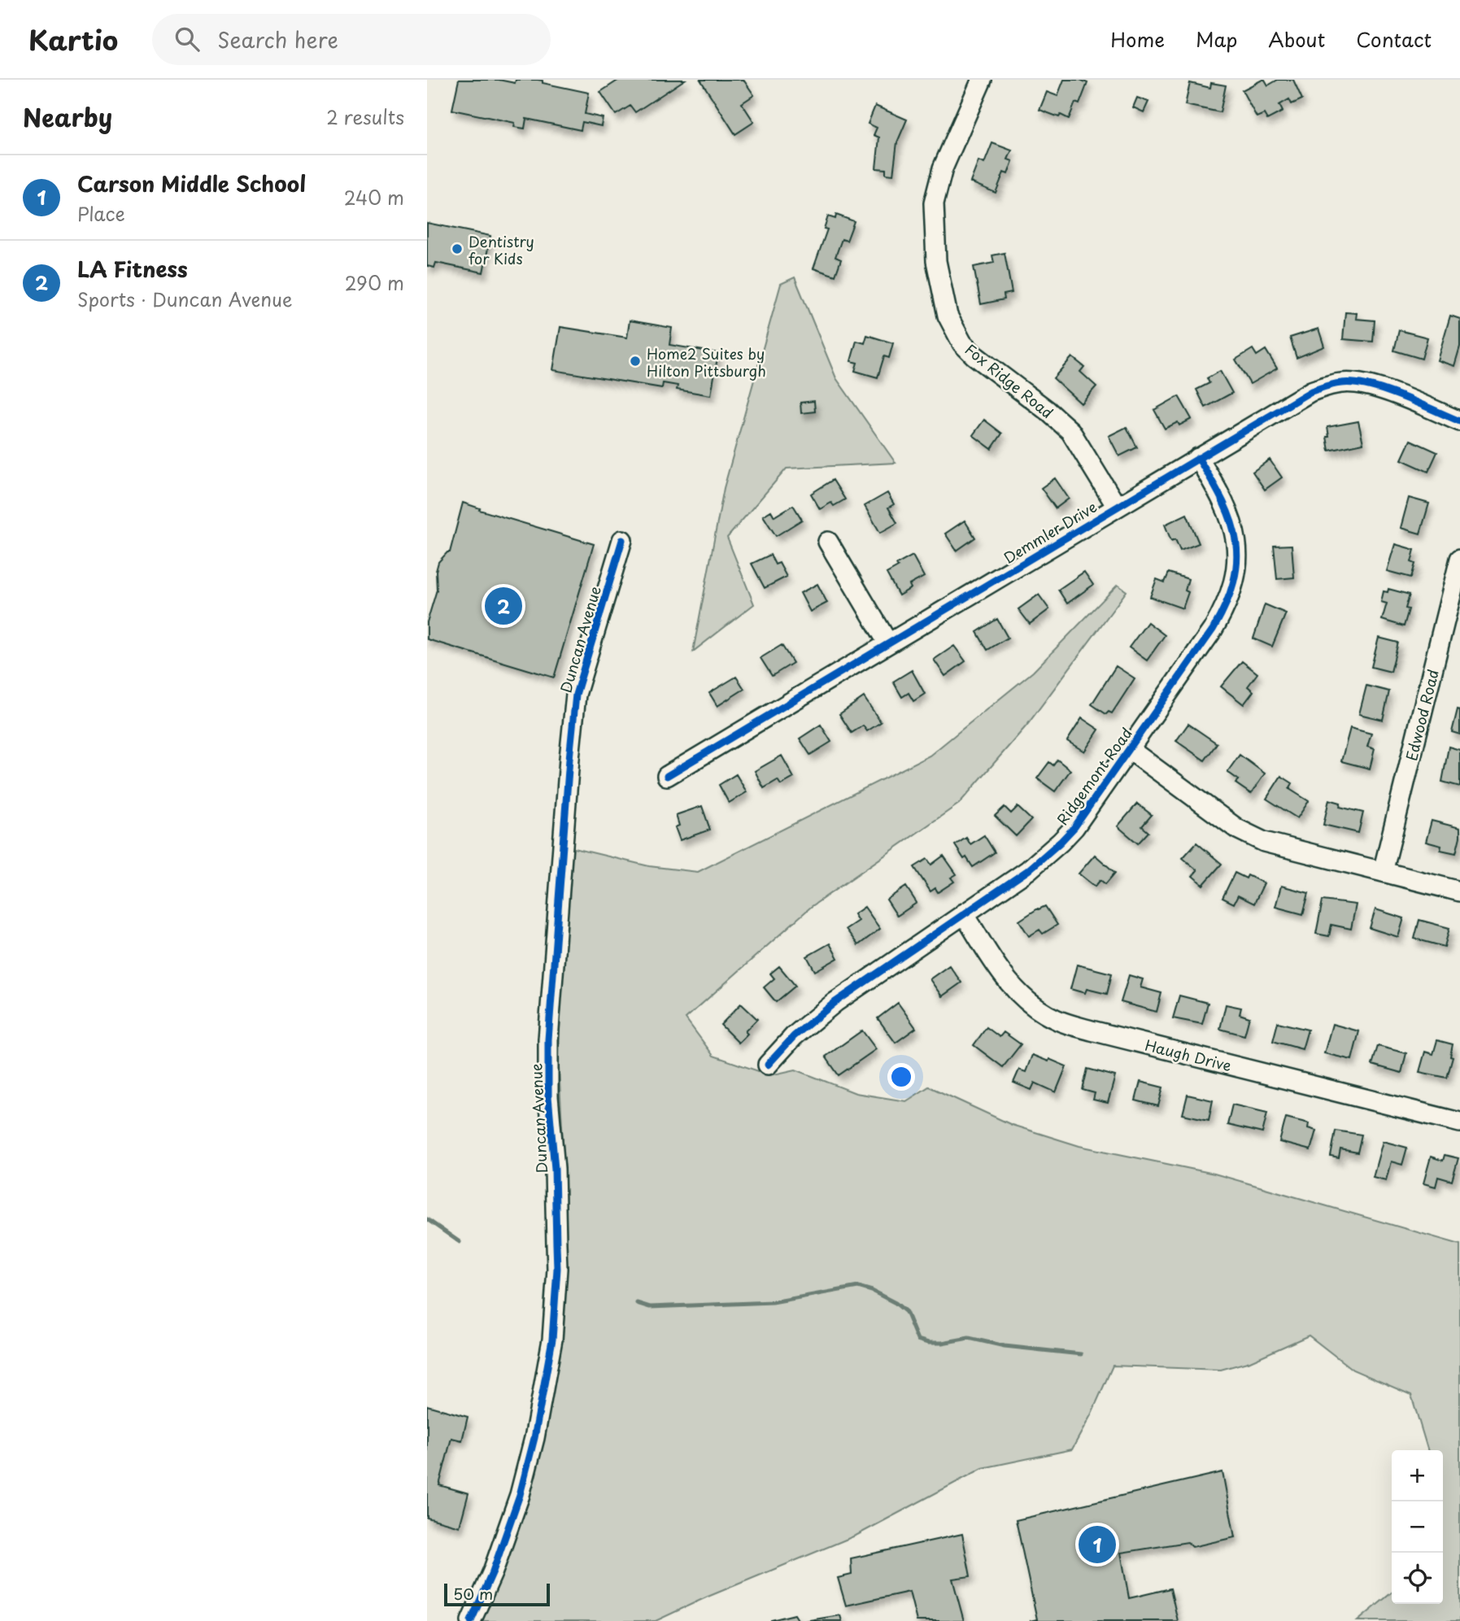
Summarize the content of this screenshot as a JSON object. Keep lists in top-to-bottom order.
{
  "streets": {
    "street": [
      "Fox Ridge Road",
      "Demmler Drive",
      "Duncan Avenue",
      "Edwood Road",
      "Ridgemont Road",
      "Haugh Drive"
    ]
  },
  "crossings": [
    ["Fox Ridge Road", "Demmler Drive"],
    ["Demmler Drive", "Ridgemont Road"],
    ["Ridgemont Road", "Haugh Drive"]
  ],
  "places": ["Dentistry for Kids", "Home2 Suites by Hilton Pittsburgh"],
  "scale_bar": "50 m",
  "page": {
    "header": "Kartio",
    "search": "Search here",
    "nav": [
      "Home",
      "Map",
      "About",
      "Contact"
    ],
    "heading": ["Nearby", "2 results"],
    "list": [
      {
        "mark": "1",
        "name": "Carson Middle School",
        "note": "Place",
        "value": "240 m"
      },
      {
        "mark": "2",
        "name": "LA Fitness",
        "note": "Sports · Duncan Avenue",
        "value": "290 m"
      }
    ],
    "pins": ["2", "1"],
    "map_buttons": ["+", "−"],
    "scale": "50 m"
  }
}
